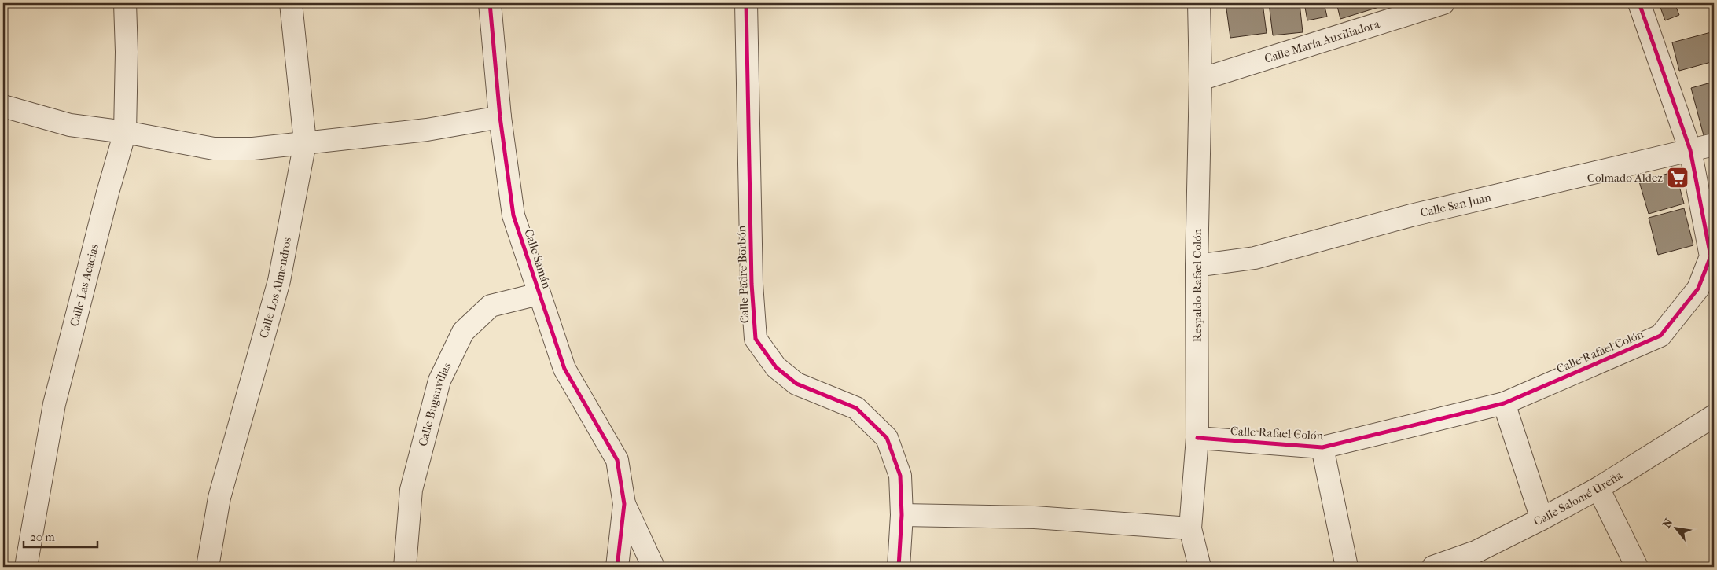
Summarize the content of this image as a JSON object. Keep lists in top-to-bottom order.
{
  "streets": {
    "street": [
      "Calle María Auxiliadora",
      "Calle San Juan",
      "Calle Samán",
      "Calle Padre Borbón",
      "Calle Las Acacias",
      "Respaldo Rafael Colón",
      "Calle Los Almendros",
      "Calle Rafael Colón",
      "Calle Buganvillas",
      "Calle Salomé Ureña"
    ]
  },
  "crossings": [
    ["Calle María Auxiliadora", "Respaldo Rafael Colón"],
    ["Calle San Juan", "Respaldo Rafael Colón"],
    ["Calle San Juan", "Calle Rafael Colón"],
    ["Calle Samán", "Calle Buganvillas"],
    ["Respaldo Rafael Colón", "Calle Rafael Colón"]
  ],
  "places": {
    "supermarket": ["Colmado Aldez"]
  },
  "scale_bar": "20 m",
  "north": "top left"
}
